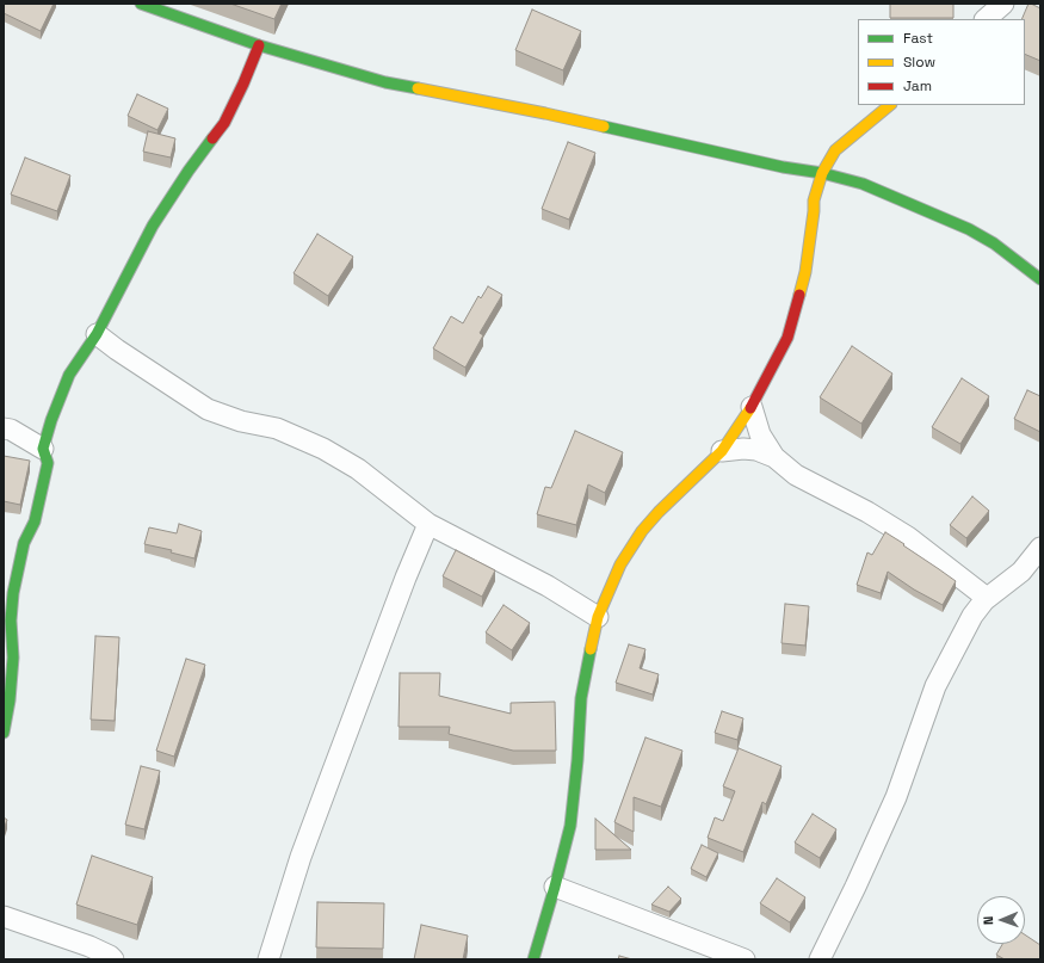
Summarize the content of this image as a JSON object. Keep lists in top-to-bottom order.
{
  "legend": ["Fast", "Slow", "Jam"],
  "north": "left"
}
